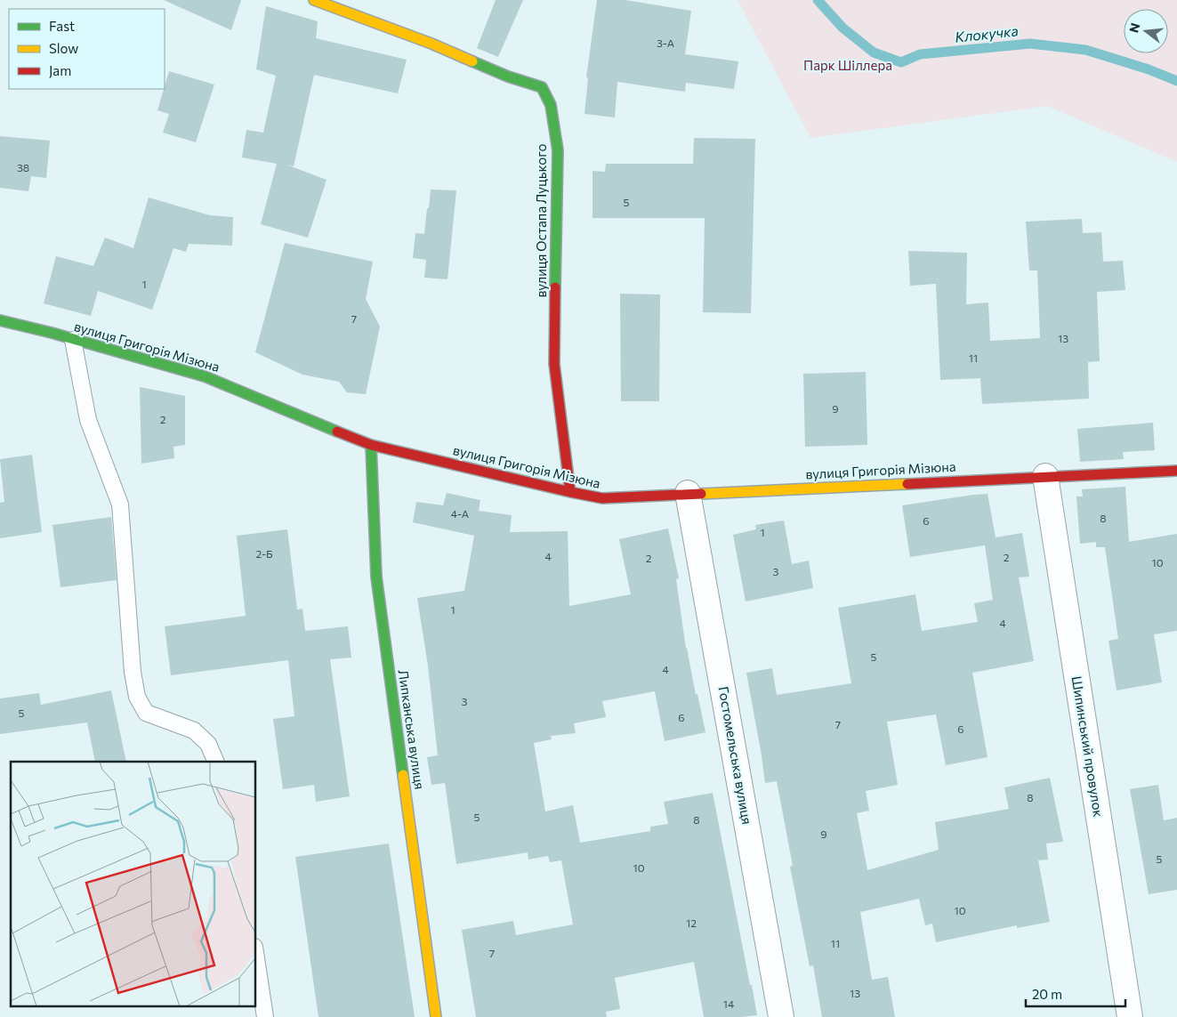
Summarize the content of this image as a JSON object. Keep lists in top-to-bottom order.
{
  "streets": {
    "street": [
      "вулиця Остапа Луцького",
      "вулиця Григорія Мізюна",
      "Липканська вулиця",
      "Шипинський провулок",
      "Гостомельська вулиця"
    ]
  },
  "crossings": [
    ["вулиця Остапа Луцького", "вулиця Григорія Мізюна"],
    ["вулиця Григорія Мізюна", "Липканська вулиця"],
    ["вулиця Григорія Мізюна", "Шипинський провулок"],
    ["вулиця Григорія Мізюна", "Гостомельська вулиця"]
  ],
  "water": ["Клокучка"],
  "parks": ["Парк Шіллера"],
  "house_numbers": [
    "3-А",
    "38",
    "5",
    "1",
    "7",
    "13",
    "11",
    "9",
    "2",
    "4-А",
    "8",
    "6",
    "1",
    "2-Б",
    "4",
    "2",
    "2",
    "10",
    "3",
    "1",
    "4",
    "5",
    "4",
    "3",
    "5",
    "6",
    "7",
    "6",
    "8",
    "5",
    "8",
    "9",
    "5",
    "10",
    "10",
    "12",
    "11",
    "7",
    "13",
    "14"
  ],
  "legend": ["Fast", "Slow", "Jam"],
  "scale_bar": "20 m",
  "north": "left"
}
